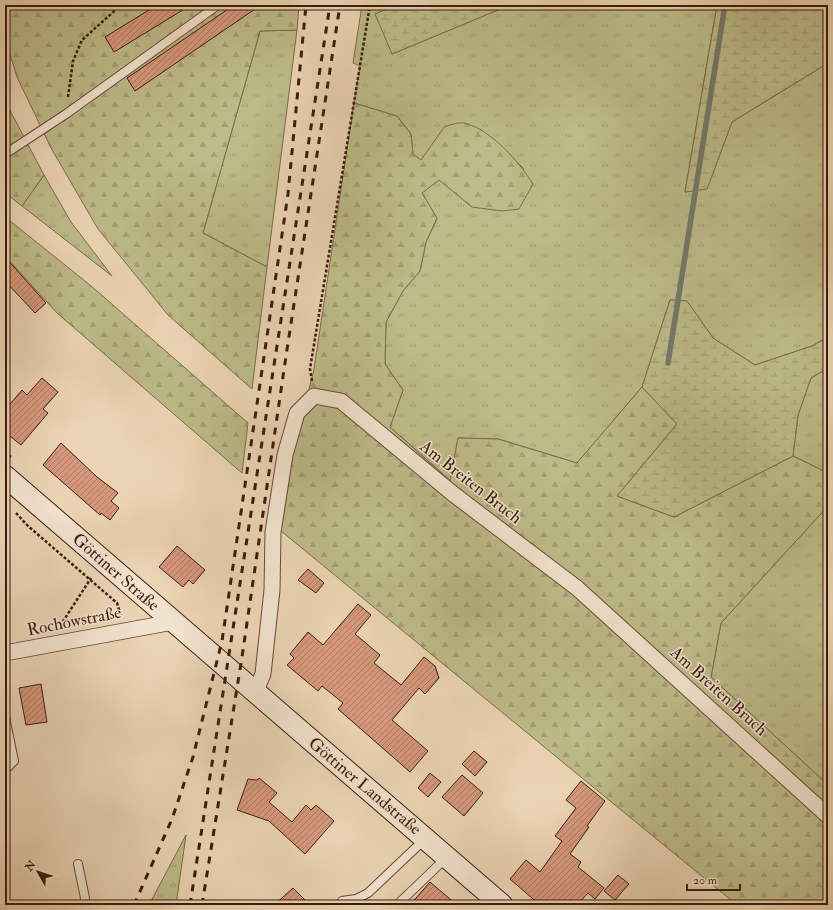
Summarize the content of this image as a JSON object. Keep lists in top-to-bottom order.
{
  "streets": {
    "street": [
      "Am Breiten Bruch",
      "Göttiner Straße",
      "Rochowstraße",
      "Göttiner Landstraße"
    ]
  },
  "crossings": [
    ["Göttiner Straße", "Rochowstraße"],
    ["Göttiner Straße", "Göttiner Landstraße"]
  ],
  "scale_bar": "20 m",
  "north": "top left"
}
